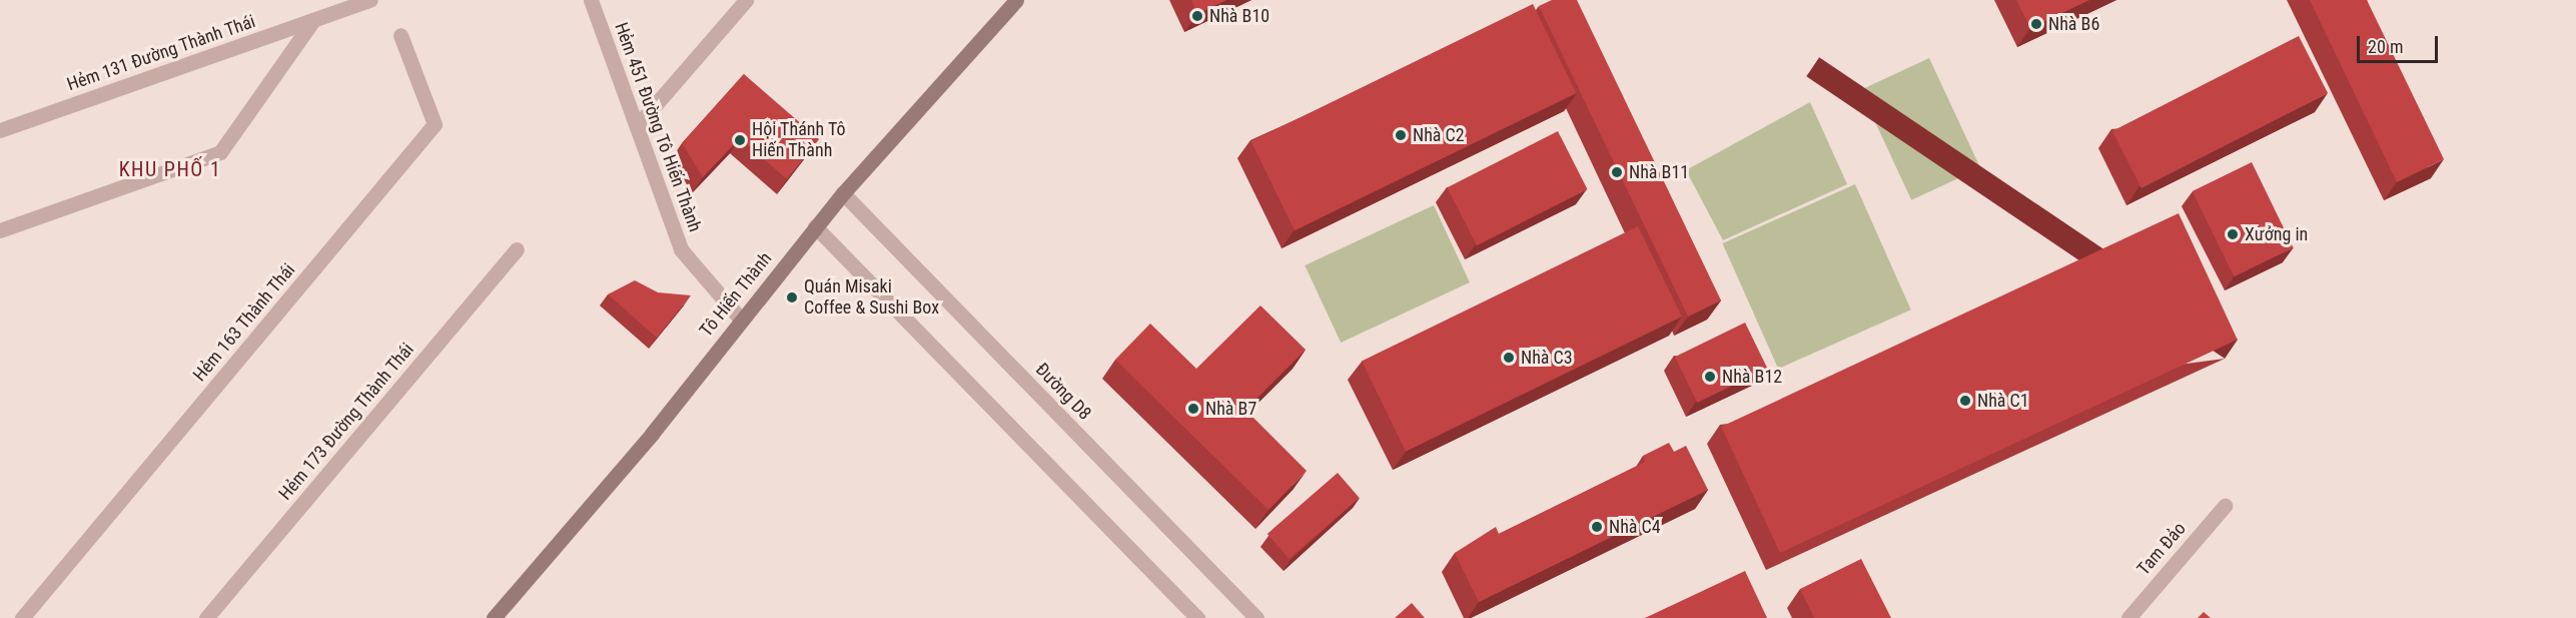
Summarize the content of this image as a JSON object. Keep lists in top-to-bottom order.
{
  "streets": {
    "main road": ["Tô Hiến Thành"],
    "street": [
      "Hẻm 131 Đường Thành Thái",
      "Hẻm 451 Đường Tô Hiến Thành",
      "Hẻm 163 Thành Thái",
      "Đường D8",
      "Hẻm 173 Đường Thành Thái",
      "Tam Đảo"
    ]
  },
  "crossings": [
    ["Hẻm 451 Đường Tô Hiến Thành", "Tô Hiến Thành"],
    ["Tô Hiến Thành", "Đường D8"]
  ],
  "districts": ["KHU PHỐ 1"],
  "places": [
    "Nhà B10",
    "Nhà B6",
    "Nhà C2",
    "Hội Thánh Tô Hiến Thành",
    "Nhà B11",
    "Xưởng in",
    "Quán Misaki Coffee & Sushi Box",
    "Nhà C3",
    "Nhà B12",
    "Nhà C1",
    "Nhà B7",
    "Nhà C4"
  ],
  "scale_bar": "20 m"
}
